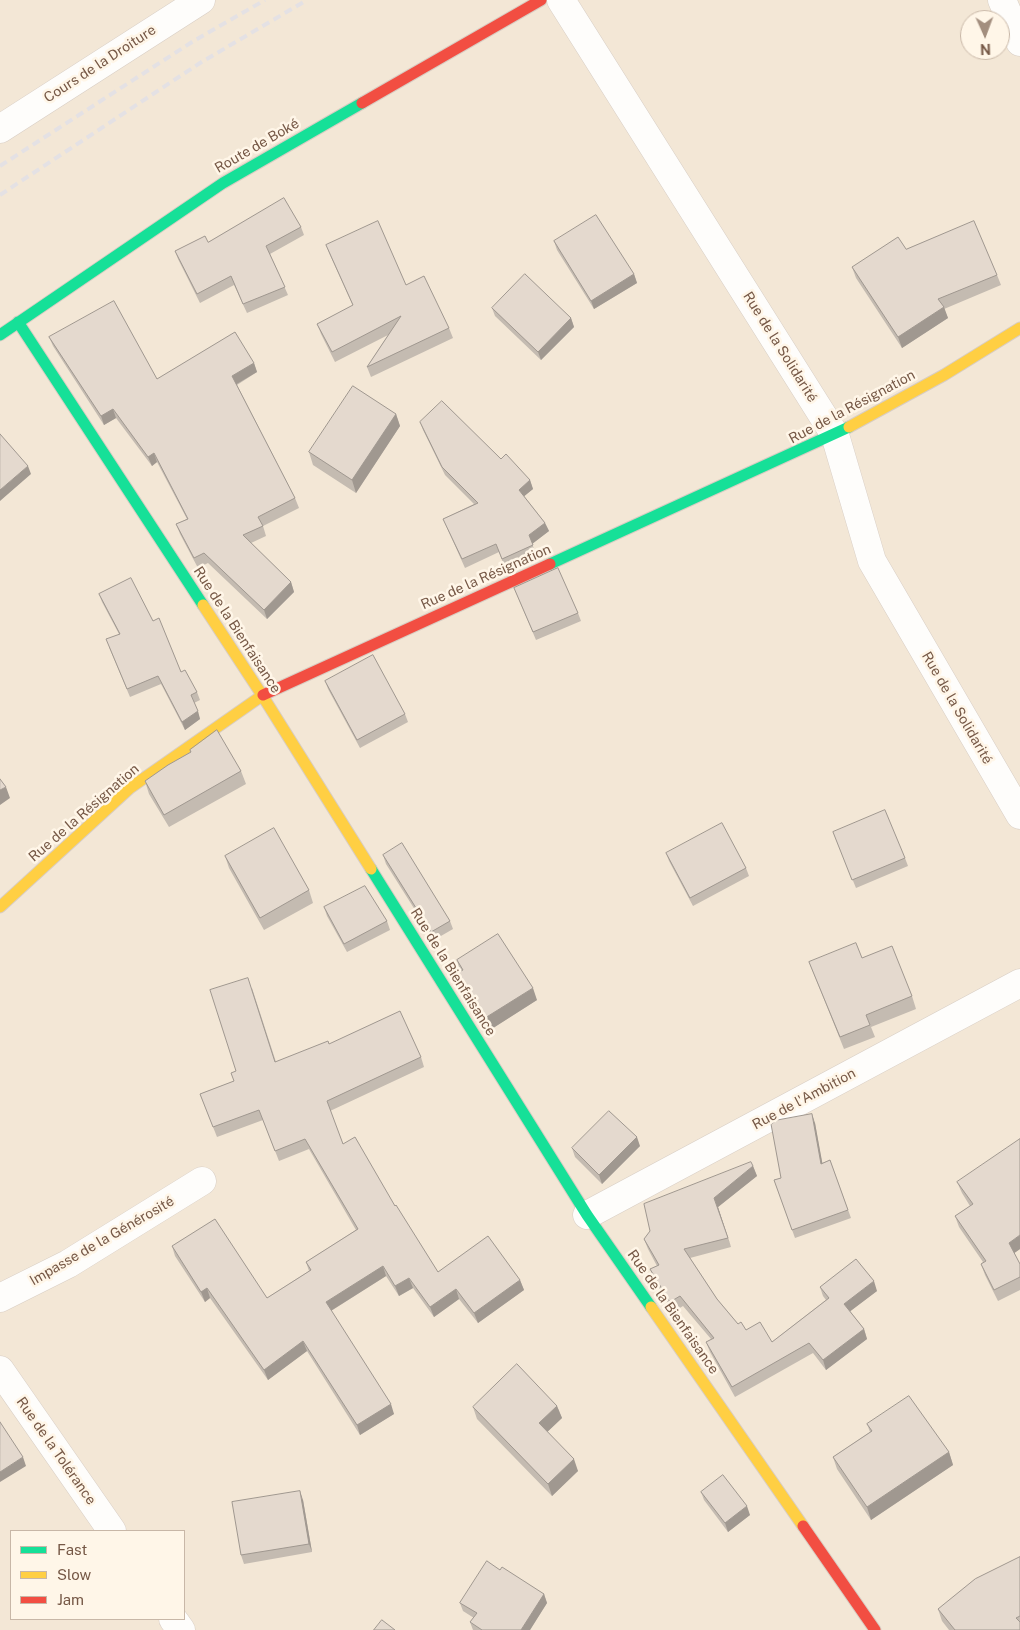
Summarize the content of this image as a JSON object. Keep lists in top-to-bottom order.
{
  "streets": {
    "street": [
      "Cours de la Droiture",
      "Route de Boké",
      "Rue de la Solidarité",
      "Rue de la Résignation",
      "Rue de la Bienfaisance",
      "Rue de l'Ambition",
      "Impasse de la Générosité",
      "Rue de la Tolérance"
    ]
  },
  "crossings": [
    ["Route de Boké", "Rue de la Bienfaisance"],
    ["Rue de la Solidarité", "Rue de la Résignation"],
    ["Rue de la Résignation", "Rue de la Bienfaisance"],
    ["Rue de la Bienfaisance", "Rue de l'Ambition"]
  ],
  "legend": ["Fast", "Slow", "Jam"],
  "north": "bottom"
}
